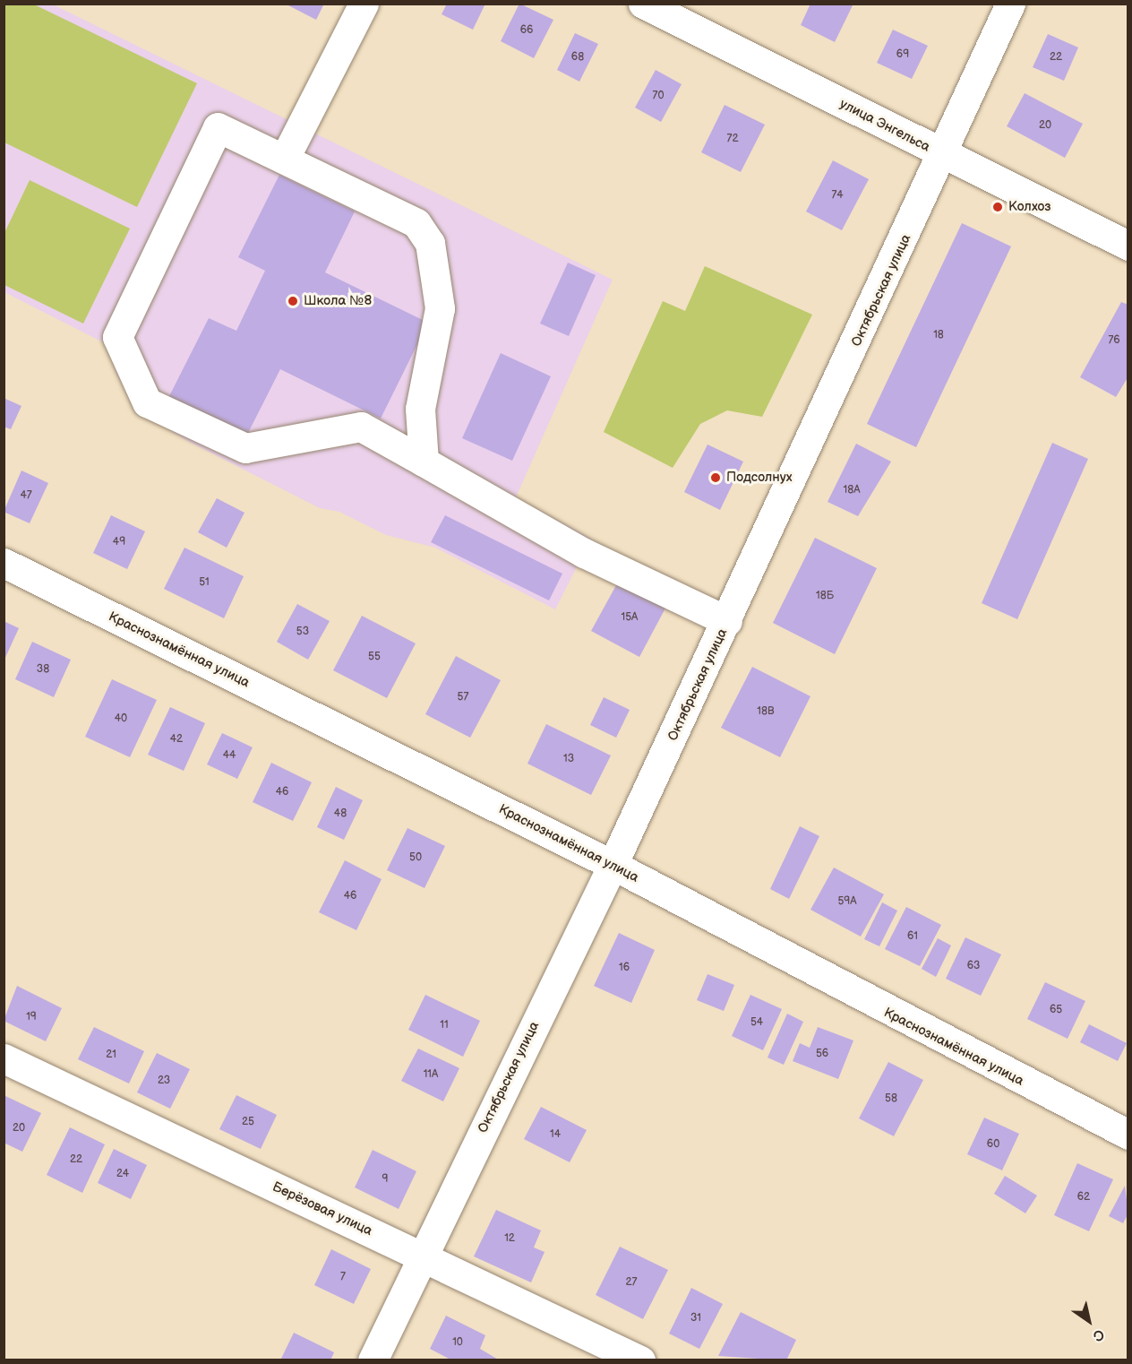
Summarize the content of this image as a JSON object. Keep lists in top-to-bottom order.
{
  "streets": {
    "street": [
      "улица Энгельса",
      "Октябрьская улица",
      "Краснознамённая улица",
      "Берёзовая улица"
    ]
  },
  "crossings": [
    ["улица Энгельса", "Октябрьская улица"],
    ["Октябрьская улица", "Краснознамённая улица"],
    ["Октябрьская улица", "Берёзовая улица"]
  ],
  "places": ["Колхоз", "Школа №8", "Подсолнух"],
  "house_numbers": [
    "66",
    "69",
    "68",
    "22",
    "70",
    "20",
    "72",
    "74",
    "18",
    "76",
    "18А",
    "47",
    "49",
    "51",
    "18Б",
    "15А",
    "53",
    "55",
    "38",
    "57",
    "18В",
    "40",
    "42",
    "44",
    "13",
    "46",
    "48",
    "50",
    "46",
    "59А",
    "61",
    "63",
    "16",
    "65",
    "19",
    "54",
    "11",
    "56",
    "21",
    "11А",
    "23",
    "58",
    "25",
    "20",
    "14",
    "60",
    "22",
    "24",
    "9",
    "62",
    "12",
    "7",
    "27",
    "31",
    "10"
  ],
  "north": "bottom right"
}
